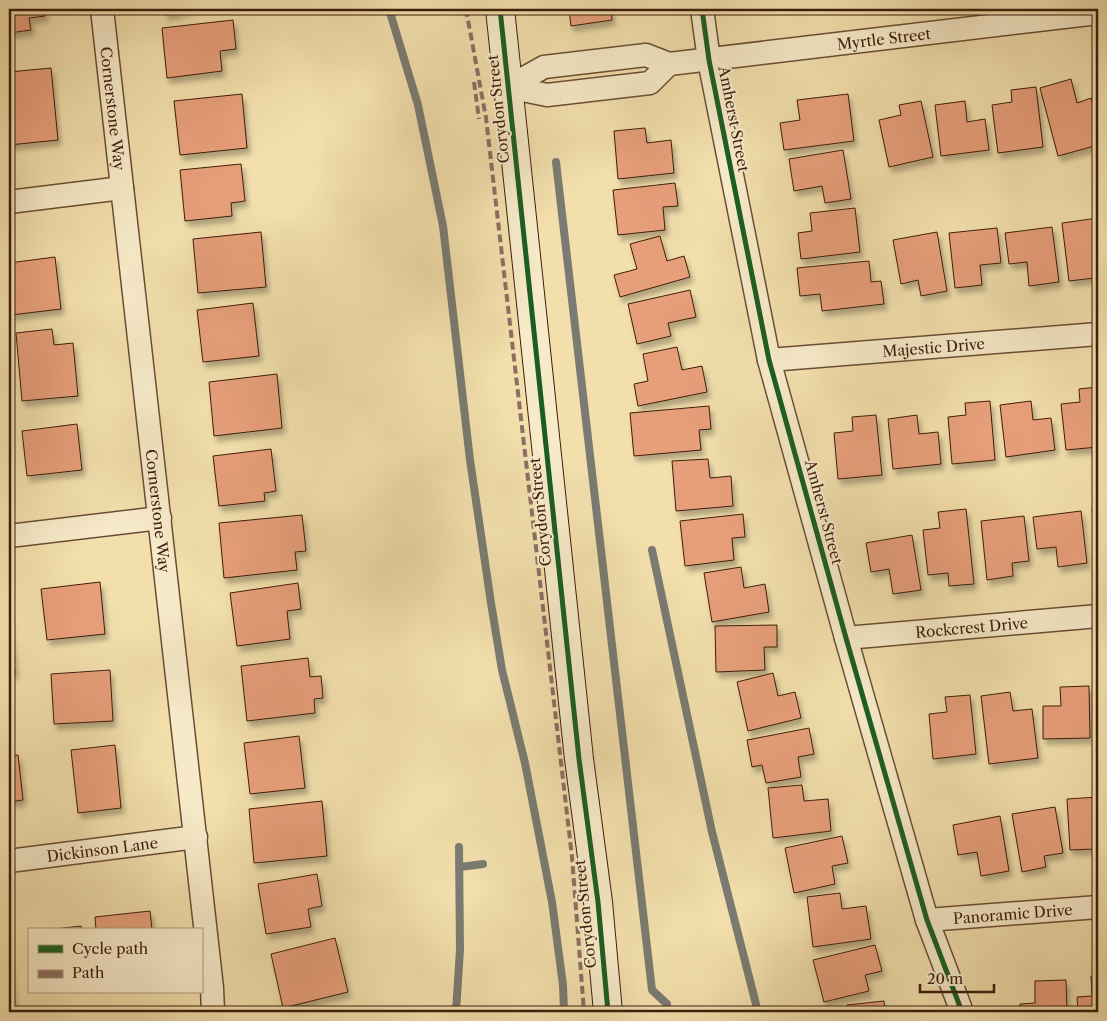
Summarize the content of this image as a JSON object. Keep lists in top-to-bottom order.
{
  "streets": {
    "main road": ["Corydon Street"],
    "street": [
      "Myrtle Street",
      "Cornerstone Way",
      "Amherst Street",
      "Majestic Drive",
      "Rockcrest Drive",
      "Dickinson Lane",
      "Panoramic Drive"
    ]
  },
  "crossings": [
    ["Myrtle Street", "Corydon Street"],
    ["Myrtle Street", "Amherst Street"],
    ["Cornerstone Way", "Dickinson Lane"],
    ["Amherst Street", "Majestic Drive"],
    ["Amherst Street", "Rockcrest Drive"],
    ["Amherst Street", "Panoramic Drive"]
  ],
  "legend": ["Cycle path", "Path"],
  "scale_bar": "20 m"
}
